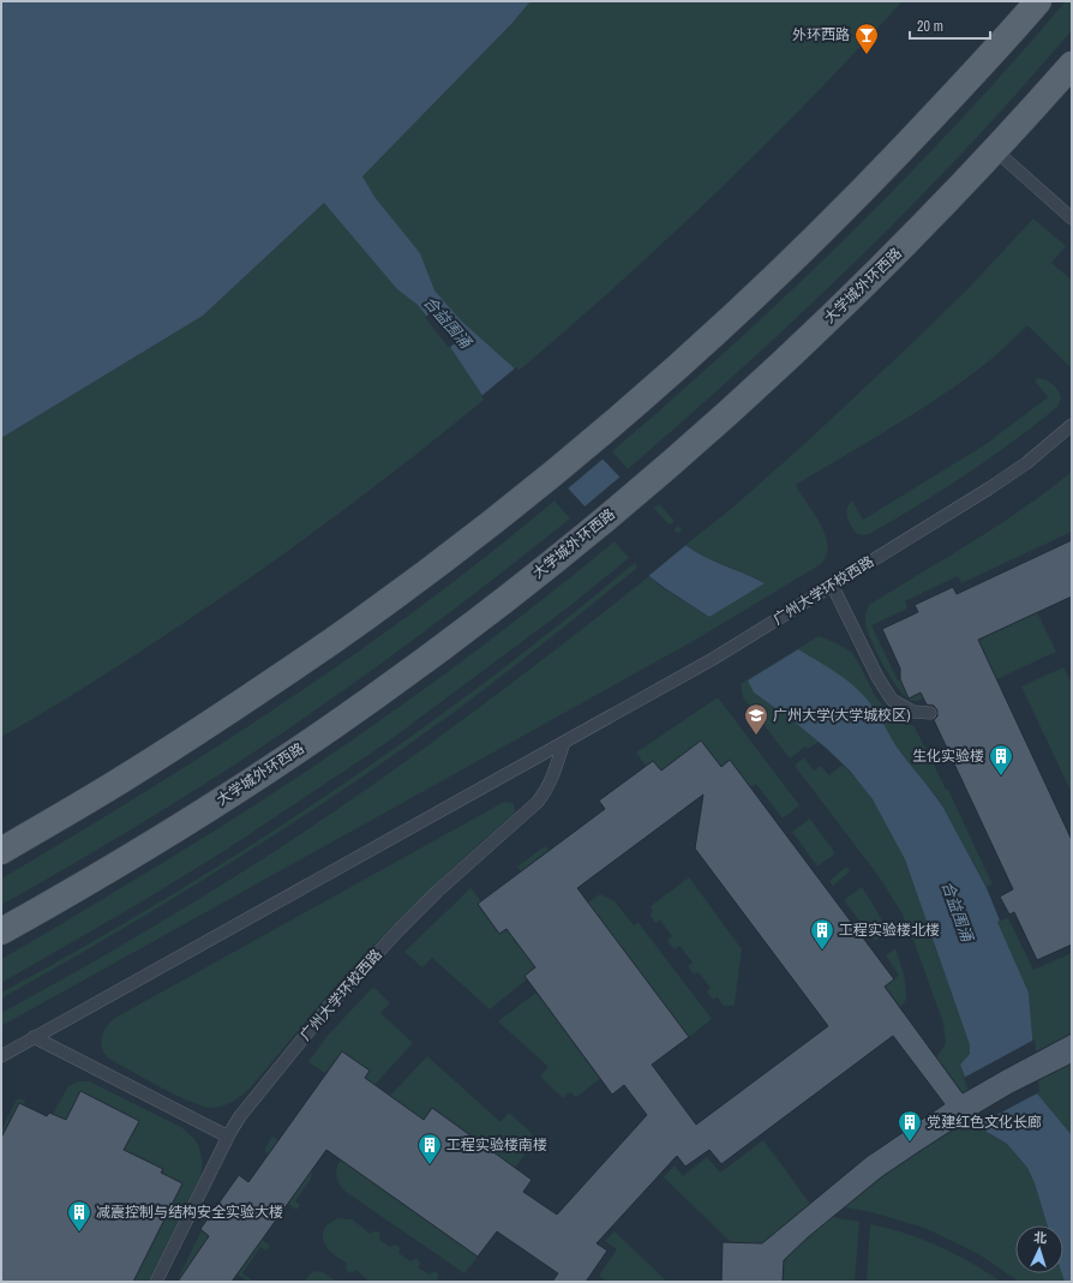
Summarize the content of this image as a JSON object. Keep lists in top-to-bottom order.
{
  "streets": {
    "main road": ["大学城外环西路"],
    "lane": ["广州大学环校西路"]
  },
  "water": ["合益围涌"],
  "places": {
    "bar": ["外环西路"],
    "school or university": ["广州大学(大学城校区)"],
    "building": [
      "生化实验楼",
      "工程实验楼北楼",
      "党建红色文化长廊",
      "工程实验楼南楼",
      "减震控制与结构安全实验大楼"
    ]
  },
  "scale_bar": "20 m",
  "north": "top"
}
